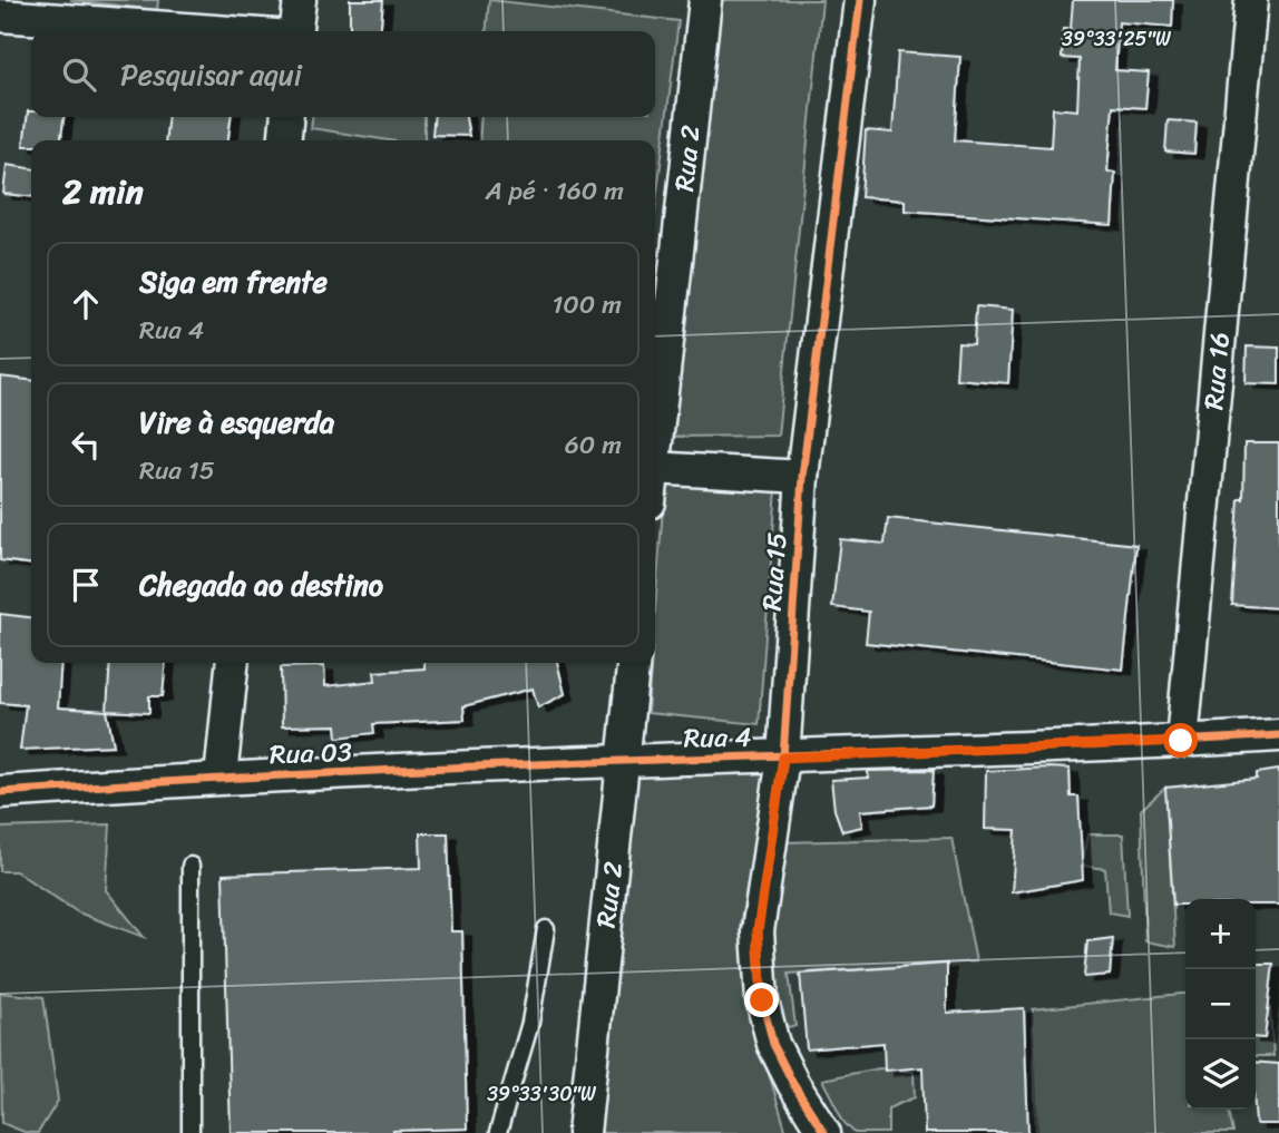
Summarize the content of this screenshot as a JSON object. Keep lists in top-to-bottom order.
{
  "streets": {
    "street": [
      "Rua 2",
      "Rua 16",
      "Rua 15",
      "Rua 4",
      "Rua 03"
    ]
  },
  "crossings": [
    ["Rua 2", "Rua 4"],
    ["Rua 2", "Rua 03"],
    ["Rua 16", "Rua 4"],
    ["Rua 15", "Rua 4"],
    ["Rua 4", "Rua 03"]
  ],
  "page": {
    "search": "Pesquisar aqui",
    "heading": ["2 min", "A pé · 160 m"],
    "list": [
      ["Siga em frente", "Rua 4", "100 m"],
      ["Vire à esquerda", "Rua 15", "60 m"],
      "Chegada ao destino"
    ],
    "map_buttons": ["+", "−"]
  },
  "coordinates": ["39°33'25\"W", "39°33'30\"W"]
}
